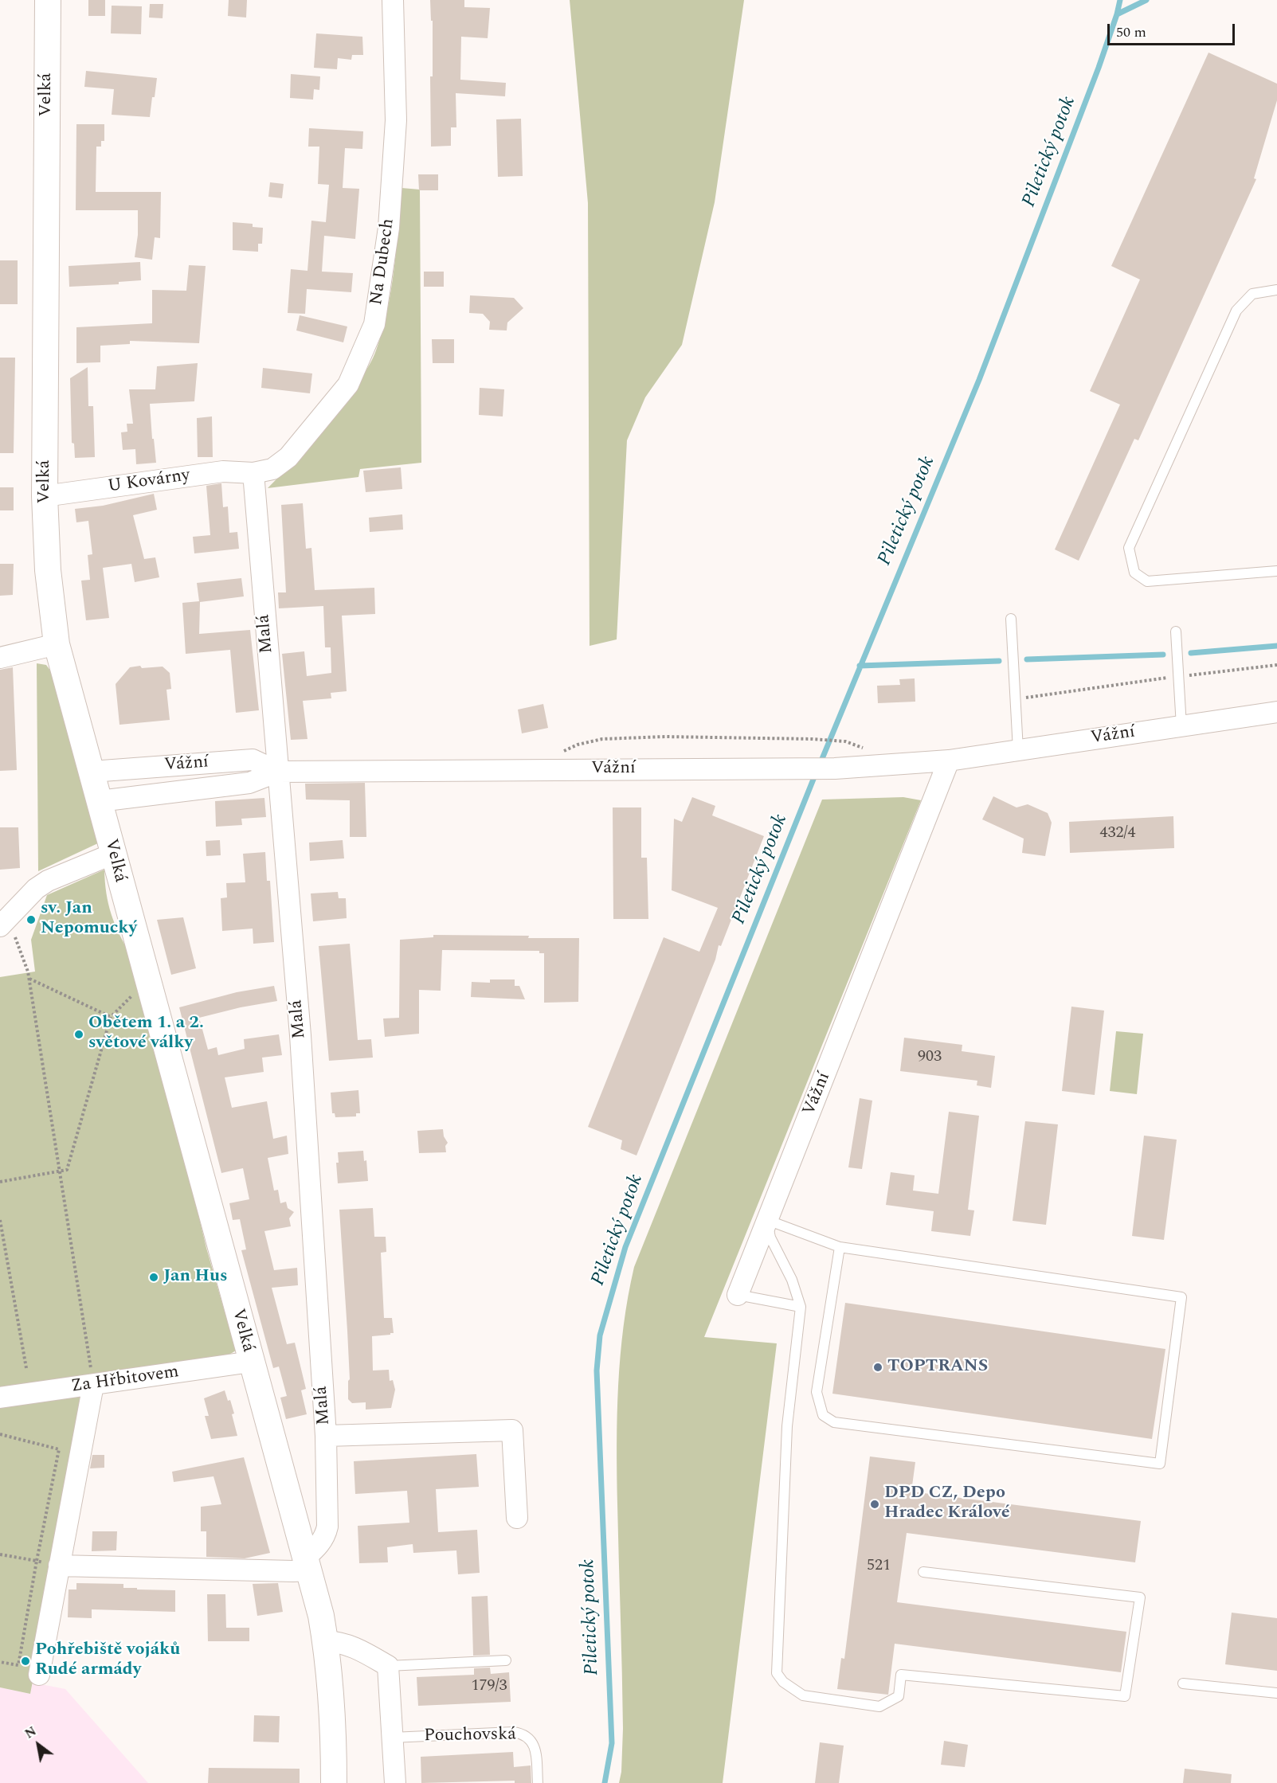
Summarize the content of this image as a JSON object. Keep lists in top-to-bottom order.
{
  "streets": {
    "street": [
      "Velká",
      "Na Dubech",
      "U Kovárny",
      "Malá",
      "Vážní",
      "Za Hřbitovem"
    ],
    "lane": ["Pouchovská"]
  },
  "crossings": [
    ["Velká", "U Kovárny"],
    ["Velká", "Malá"],
    ["Velká", "Vážní"],
    ["Velká", "Za Hřbitovem"],
    ["Na Dubech", "U Kovárny"],
    ["Na Dubech", "Malá"],
    ["U Kovárny", "Malá"],
    ["Malá", "Vážní"]
  ],
  "water": ["Piletický potok"],
  "places": [
    "sv. Jan Nepomucký",
    "Obětem 1. a 2. světové války",
    "Jan Hus",
    "TOPTRANS",
    "DPD CZ, Depo Hradec Králové",
    "Pohřebiště vojáků Rudé armády"
  ],
  "house_numbers": [
    "432/4",
    "903",
    "521",
    "179/3"
  ],
  "scale_bar": "50 m",
  "north": "top left"
}
